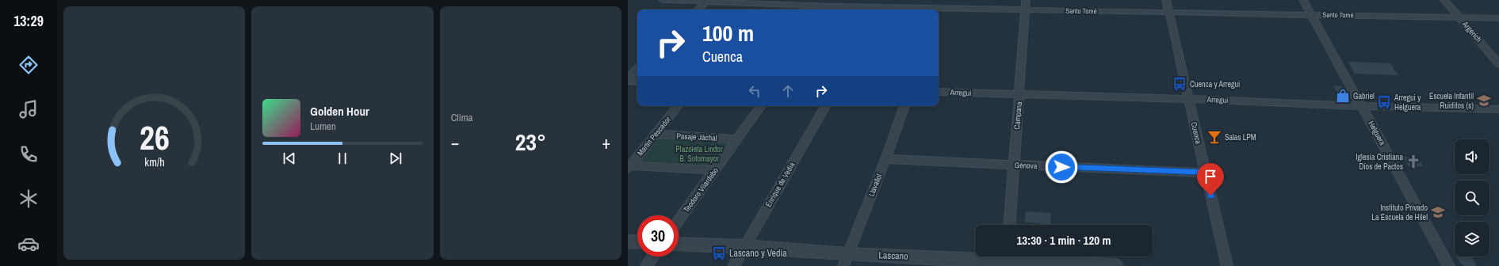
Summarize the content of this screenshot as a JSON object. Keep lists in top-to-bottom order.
{
  "streets": {
    "street": [
      "Santo Tomé",
      "Argerich",
      "Arregui",
      "Campana",
      "Cuenca",
      "Helguera",
      "Martín Pescador",
      "Pasaje Jáchal",
      "Génova",
      "Enrique de Vedia",
      "Llavallol",
      "Teodoro Vilardebo",
      "Lascano"
    ]
  },
  "crossings": [
    ["Santo Tomé", "Argerich"],
    ["Santo Tomé", "Campana"],
    ["Santo Tomé", "Cuenca"],
    ["Santo Tomé", "Helguera"],
    ["Arregui", "Campana"],
    ["Arregui", "Cuenca"],
    ["Arregui", "Helguera"],
    ["Campana", "Génova"],
    ["Cuenca", "Génova"],
    ["Martín Pescador", "Pasaje Jáchal"],
    ["Pasaje Jáchal", "Teodoro Vilardebo"],
    ["Génova", "Llavallol"],
    ["Enrique de Vedia", "Lascano"],
    ["Llavallol", "Lascano"]
  ],
  "parks": ["Plazoleta Lindor B. Sotomayor"],
  "places": {
    "bus stop": ["Cuenca y Arregui", "Arregui y Helguera", "Lascano y Vedia"],
    "shop": ["Gabriel"],
    "school or university": ["Escuela Infantil Ruiditos (s)", "Instituto Privado La Escuela de Hilel"],
    "bar": ["Salas LPM"],
    "church": ["Iglesia Cristiana Dios de Pactos"]
  },
  "page": {
    "tabs": "13:29",
    "tile": "Clima",
    "turn": ["100 m", "Cuenca"],
    "song": ["Golden Hour", "Lumen"],
    "heat": ["−", "23°", "+"],
    "limit": "30",
    "trip": "13:30 · 1 min · 120 m",
    "gauge": ["26", "km/h"]
  }
}
